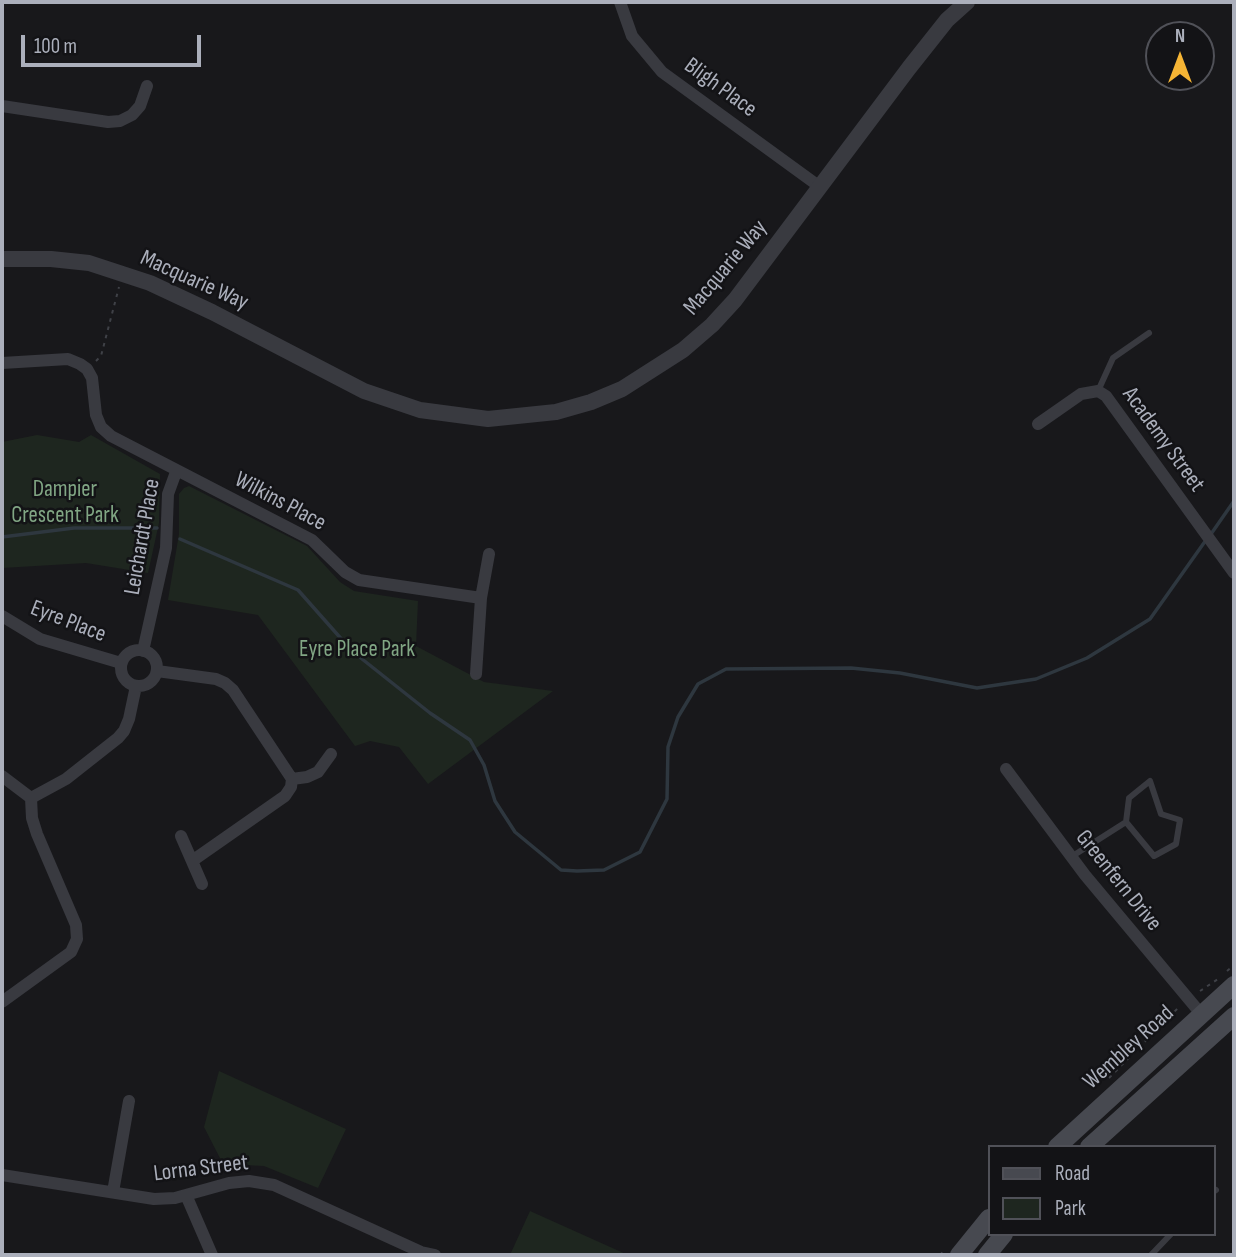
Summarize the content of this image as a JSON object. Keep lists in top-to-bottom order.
{
  "streets": {
    "main road": ["Wembley Road"],
    "street": [
      "Bligh Place",
      "Macquarie Way",
      "Academy Street",
      "Wilkins Place",
      "Leichardt Place",
      "Eyre Place",
      "Greenfern Drive",
      "Lorna Street"
    ]
  },
  "crossings": [
    ["Bligh Place", "Macquarie Way"],
    ["Wilkins Place", "Leichardt Place"],
    ["Leichardt Place", "Eyre Place"],
    ["Greenfern Drive", "Wembley Road"]
  ],
  "parks": ["Dampier Crescent Park", "Eyre Place Park"],
  "legend": ["Road", "Park"],
  "scale_bar": "100 m",
  "north": "top"
}
